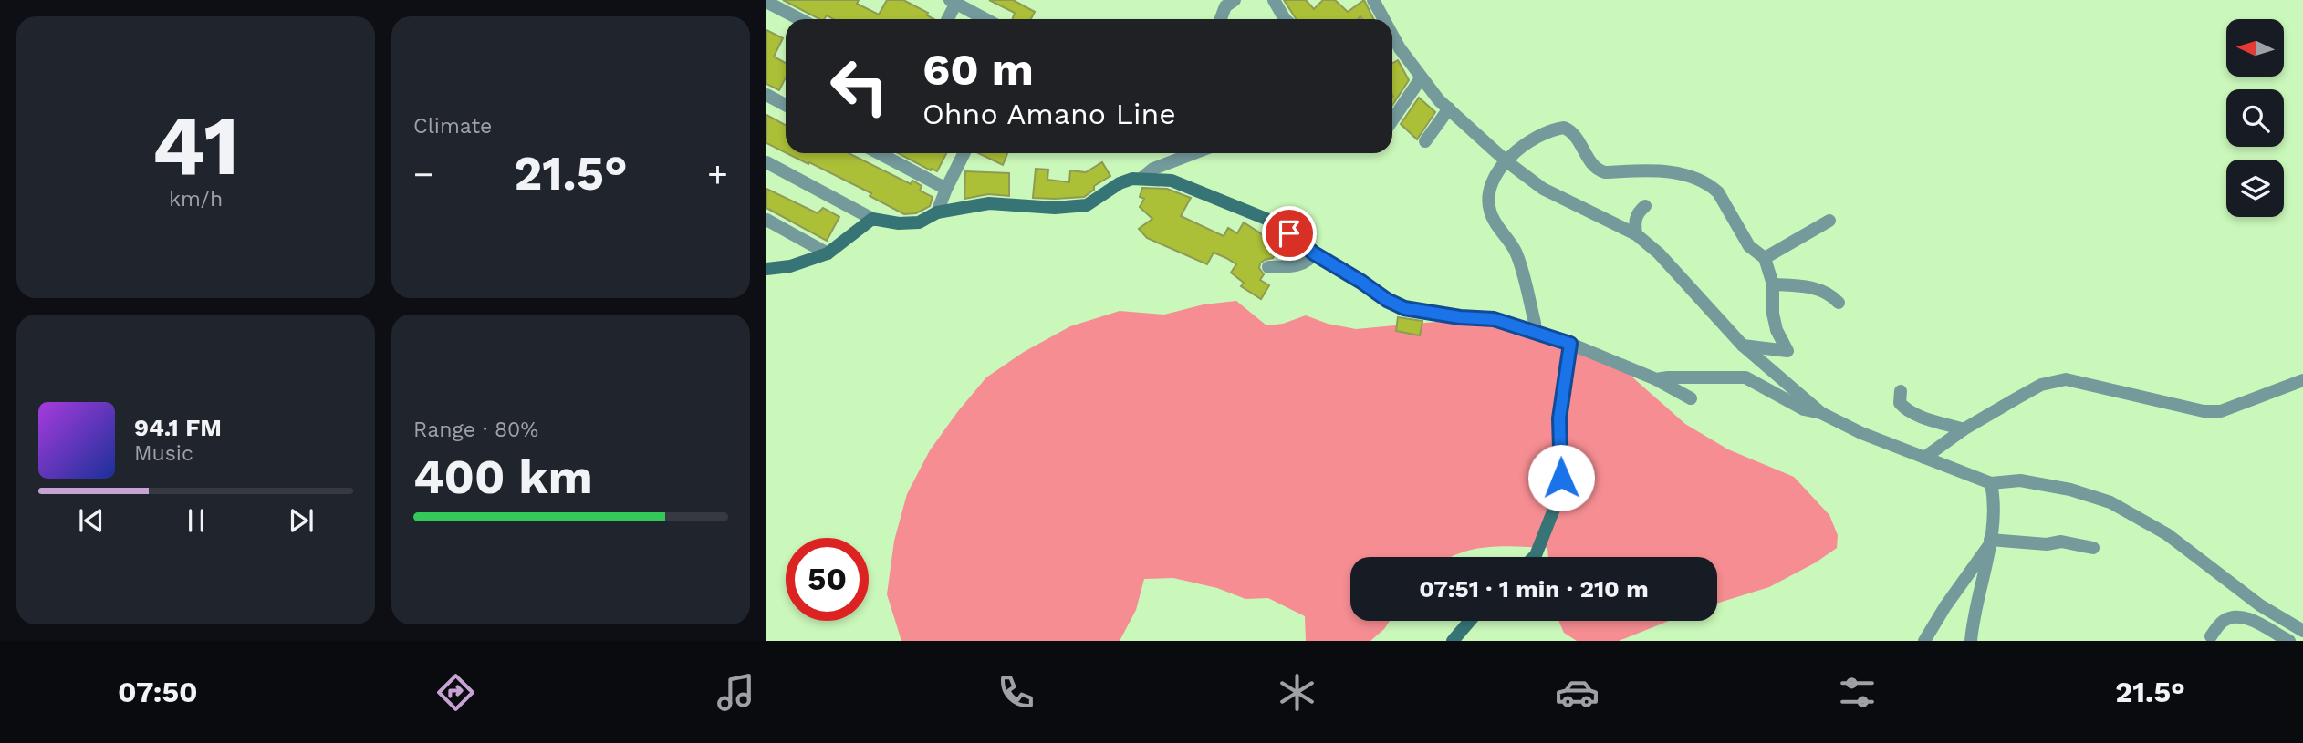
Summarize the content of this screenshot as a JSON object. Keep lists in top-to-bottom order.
{
  "north": "left",
  "page": {
    "tile": [
      ["41", "km/h"],
      "Climate",
      ["Range · 80%", "400 km"]
    ],
    "turn": ["60 m", "Ohno Amano Line"],
    "heat": ["−", "21.5°", "+"],
    "song": ["94.1 FM", "Music"],
    "limit": "50",
    "trip": "07:51 · 1 min · 210 m",
    "tabs": ["07:50", "21.5°"]
  }
}
